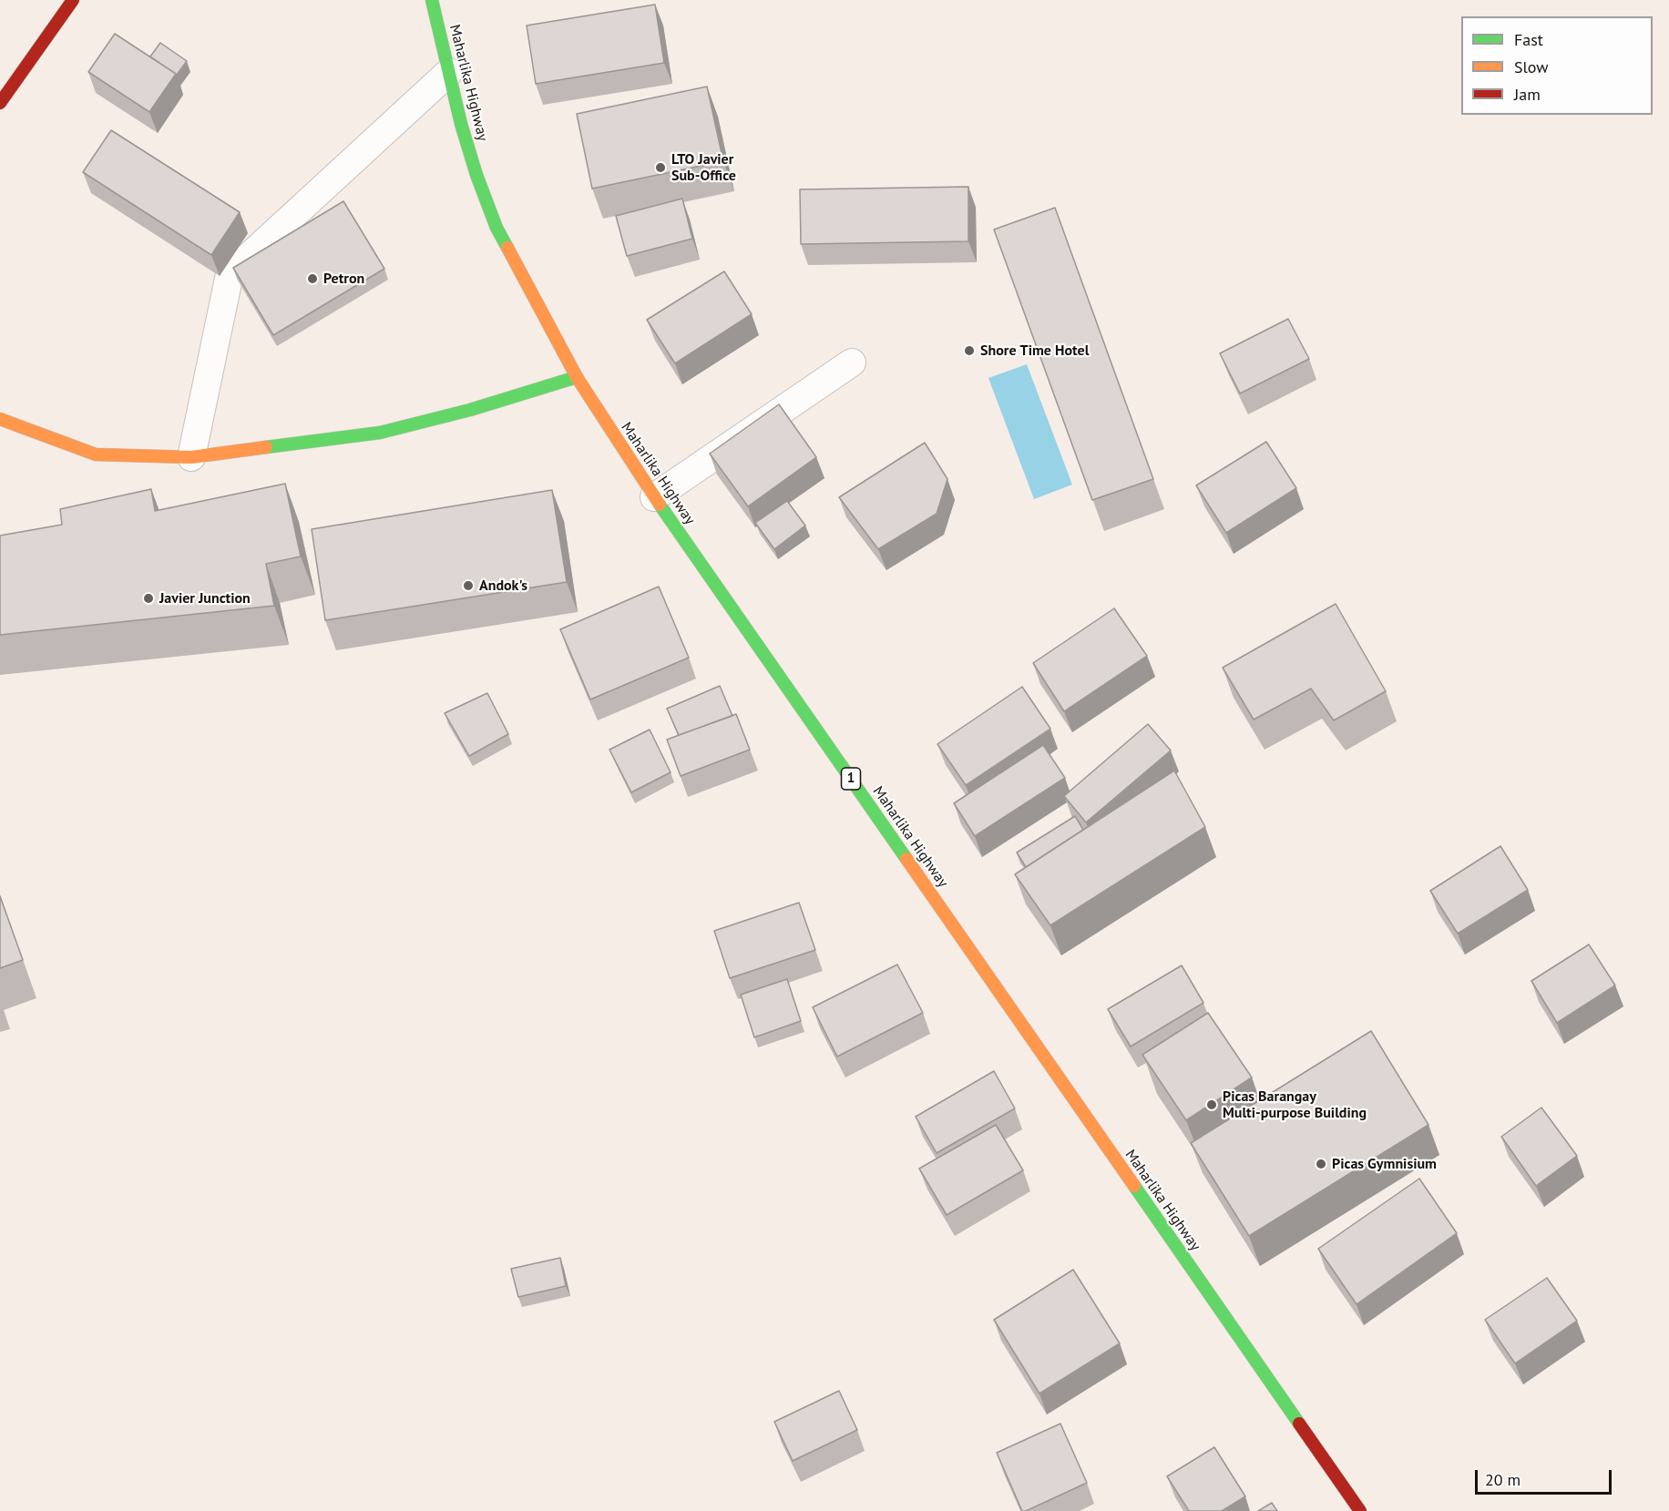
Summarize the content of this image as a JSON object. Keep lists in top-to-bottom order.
{
  "streets": {
    "main road": ["Maharlika Highway", "1"]
  },
  "places": [
    "LTO Javier Sub-Office",
    "Petron",
    "Shore Time Hotel",
    "Andok's",
    "Javier Junction",
    "Picas Barangay Multi-purpose Building",
    "Picas Gymnisium"
  ],
  "legend": ["Fast", "Slow", "Jam"],
  "scale_bar": "20 m"
}
